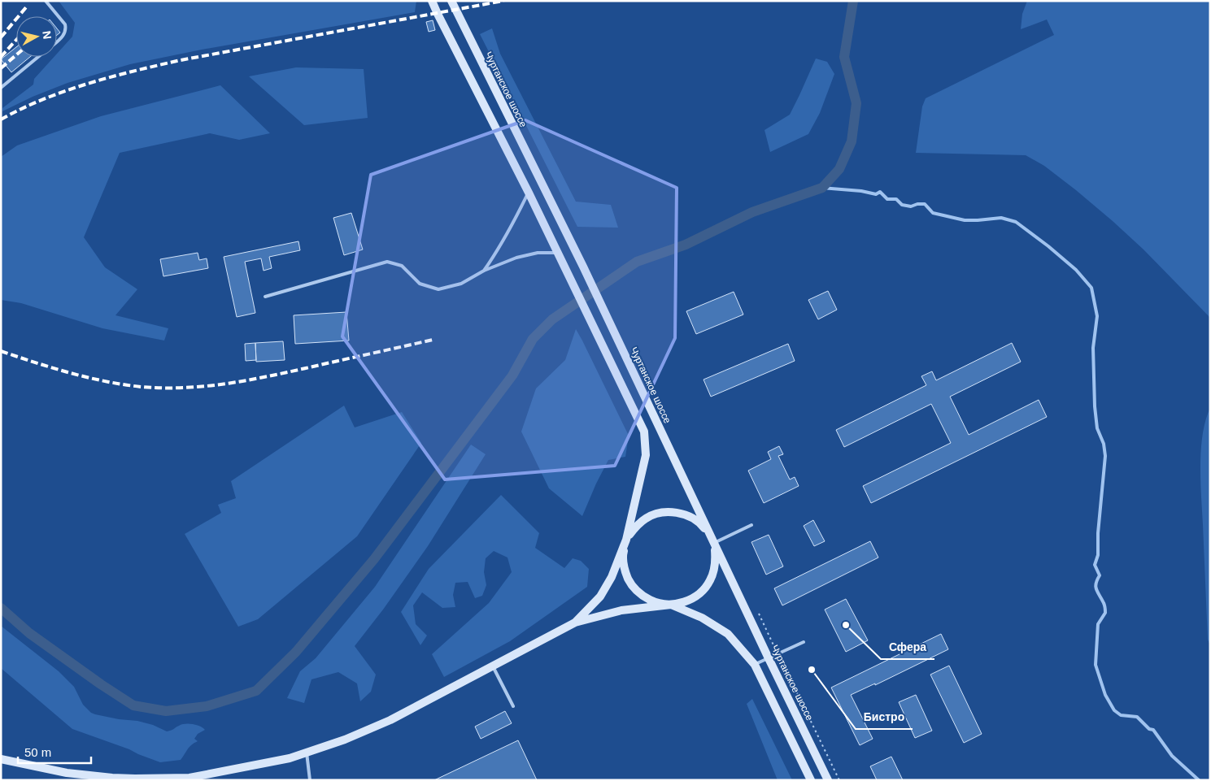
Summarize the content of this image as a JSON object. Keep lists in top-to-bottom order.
{
  "streets": {
    "street": ["Чуртанское шоссе"]
  },
  "places": ["Сфера", "Бистро"],
  "scale_bar": "50 m",
  "north": "right"
}
